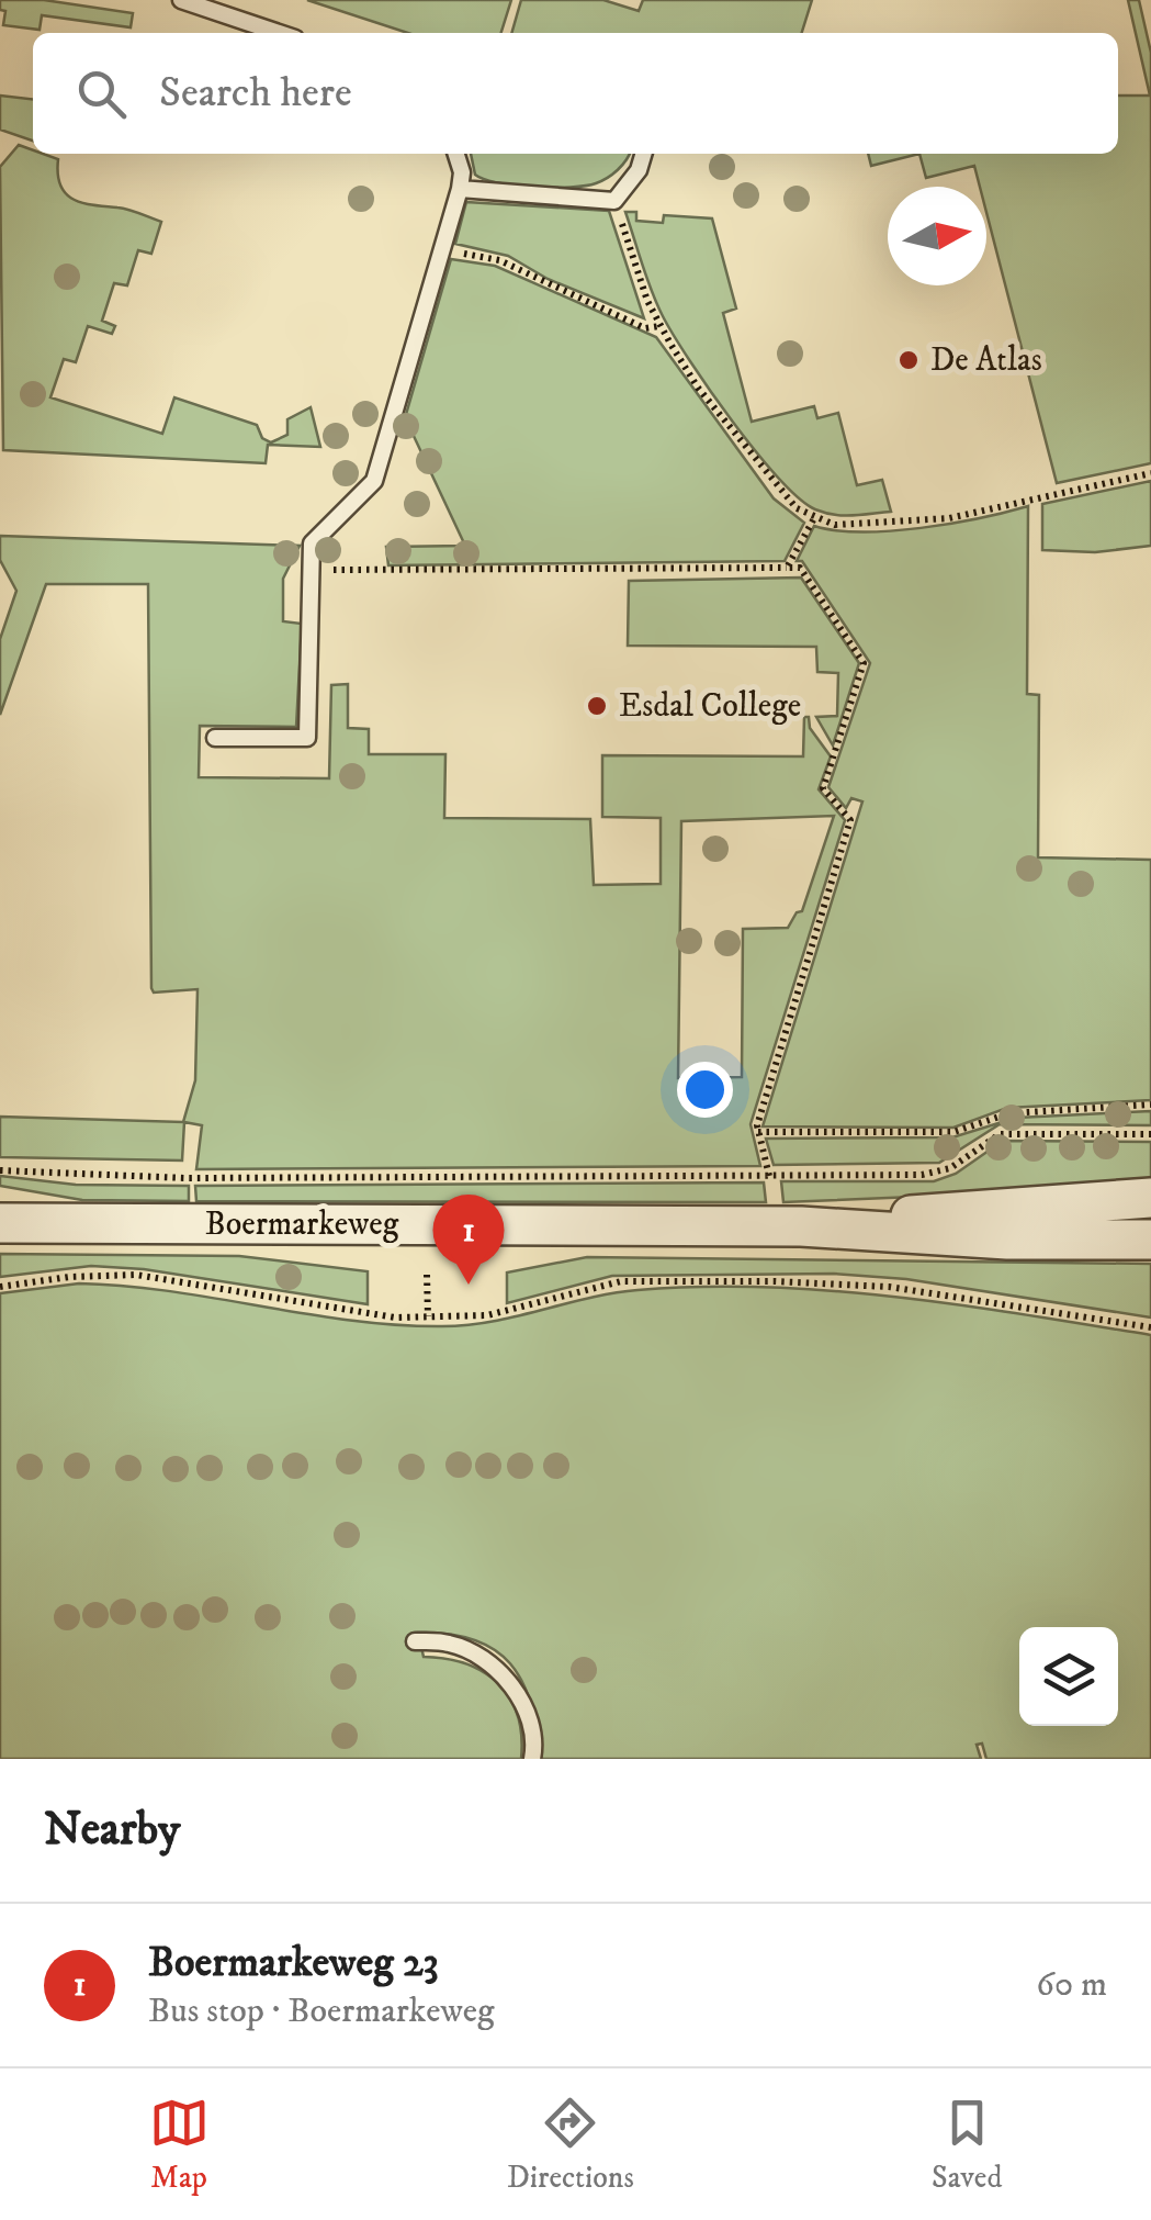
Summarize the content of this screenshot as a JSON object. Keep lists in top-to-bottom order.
{
  "streets": {
    "street": ["Boermarkeweg"]
  },
  "places": ["De Atlas", "Esdal College"],
  "north": "right",
  "page": {
    "search": "Search here",
    "pins": "1",
    "heading": "Nearby",
    "list": [
      {
        "mark": "1",
        "name": "Boermarkeweg 23",
        "note": "Bus stop · Boermarkeweg",
        "value": "60 m"
      }
    ],
    "nav": ["Map", "Directions", "Saved"]
  }
}
